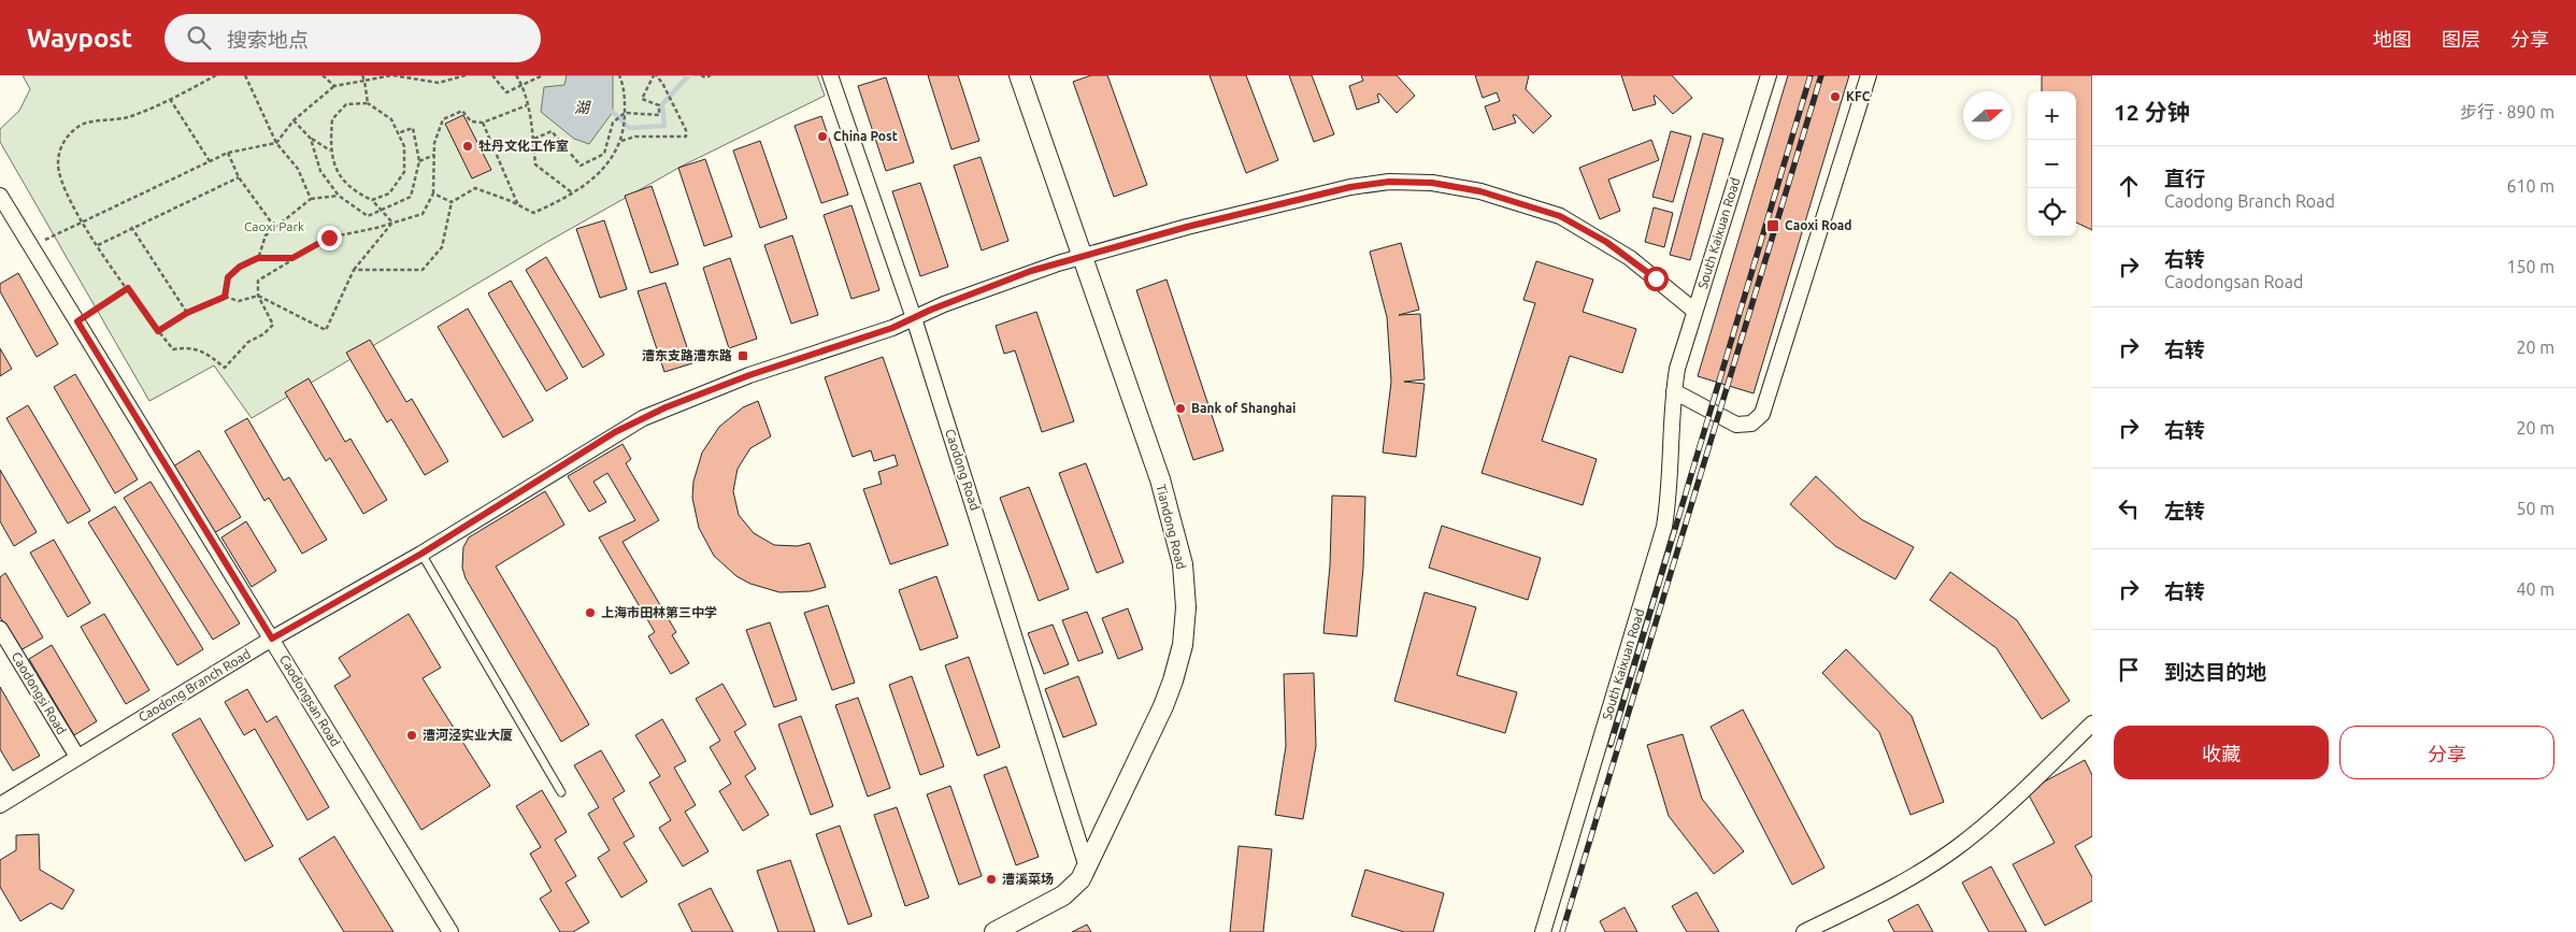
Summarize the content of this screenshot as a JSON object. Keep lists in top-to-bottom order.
{
  "streets": {
    "street": [
      "South Kaixuan Road",
      "Caodong Road",
      "Tiandong Road",
      "Caodong Branch Road",
      "Caodongsi Road",
      "Caodongsan Road"
    ]
  },
  "crossings": [
    ["South Kaixuan Road", "Caodong Branch Road"],
    ["Caodong Road", "Tiandong Road"],
    ["Caodong Road", "Caodong Branch Road"],
    ["Tiandong Road", "Caodong Branch Road"],
    ["Caodong Branch Road", "Caodongsi Road"],
    ["Caodong Branch Road", "Caodongsan Road"]
  ],
  "water": ["湖"],
  "parks": ["Caoxi Park"],
  "places": {
    "other": [
      "KFC",
      "China Post",
      "牡丹文化工作室",
      "Bank of Shanghai",
      "上海市田林第三中学",
      "漕河泾实业大厦",
      "漕溪菜场"
    ],
    "transit": ["Caoxi Road", "漕东支路漕东路"]
  },
  "north": "right",
  "page": {
    "header": "Waypost",
    "search": "搜索地点",
    "nav": ["地图", "图层", "分享"],
    "heading": ["12 分钟", "步行 · 890 m"],
    "map_buttons": ["+", "−"],
    "list": [
      ["直行", "Caodong Branch Road", "610 m"],
      ["右转", "Caodongsan Road", "150 m"],
      ["右转", "20 m"],
      ["右转", "20 m"],
      ["左转", "50 m"],
      ["右转", "40 m"],
      "到达目的地"
    ],
    "buttons": ["收藏", "分享"]
  }
}
